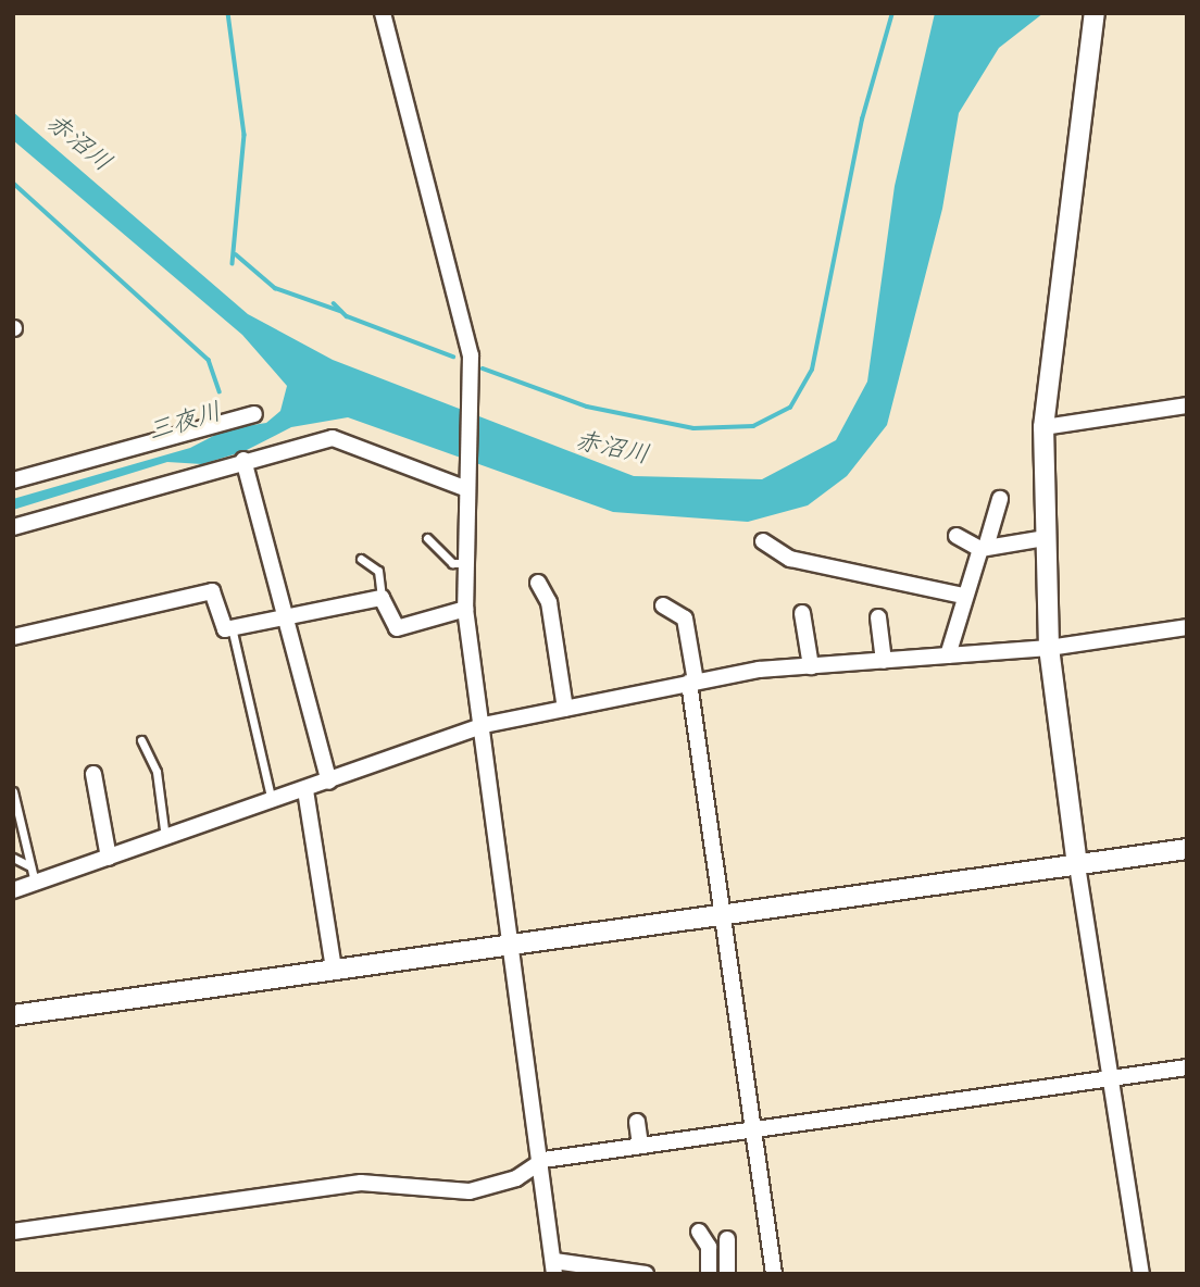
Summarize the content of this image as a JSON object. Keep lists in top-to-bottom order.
{
  "water": ["赤沼川", "三夜川"]
}
